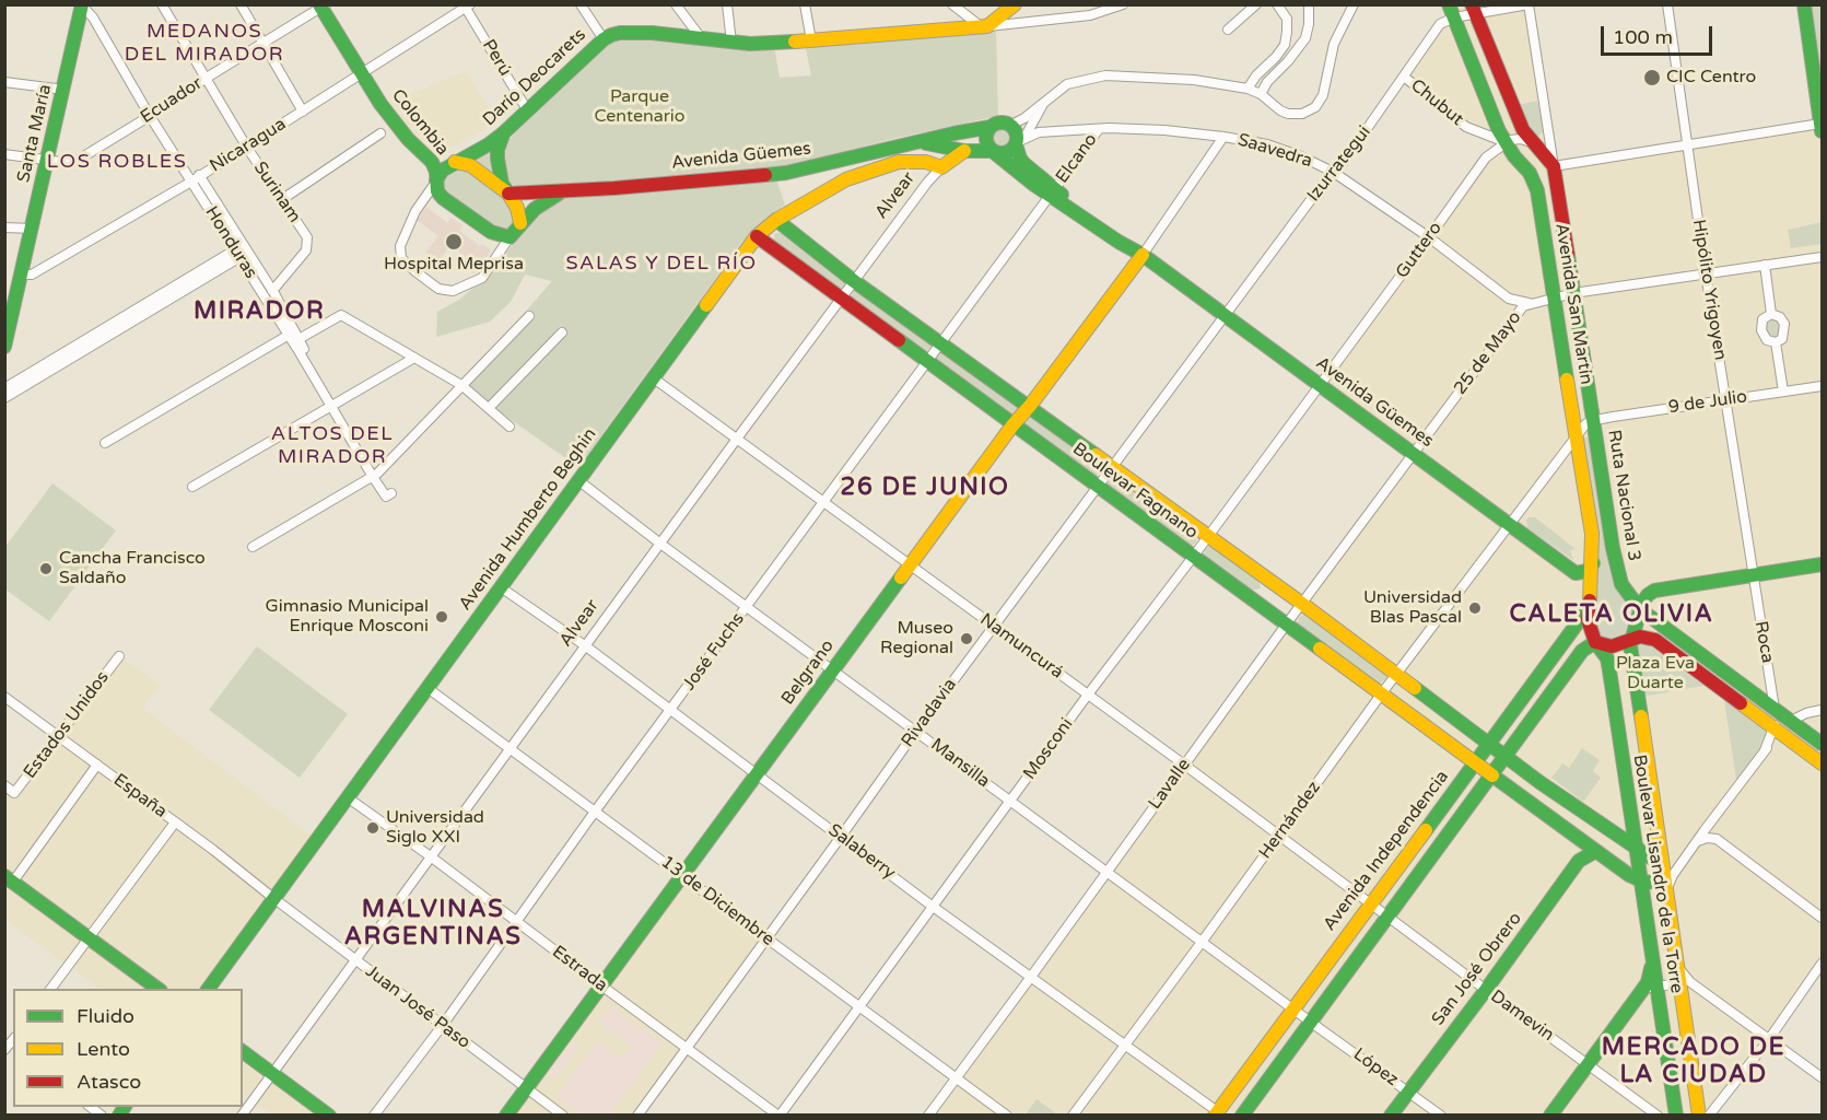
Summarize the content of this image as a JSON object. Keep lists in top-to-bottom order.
{
  "streets": {
    "main road": [
      "Darío Deocarets",
      "Colombia",
      "Santa María",
      "Avenida Güemes",
      "Alvear",
      "Avenida San Martín",
      "Boulevar Fagnano",
      "Ruta Nacional 3",
      "Avenida Humberto Beghin",
      "Belgrano",
      "Avenida Independencia",
      "Boulevar Lisandro de la Torre",
      "San José Obrero"
    ],
    "street": [
      "Perú",
      "Ecuador",
      "Chubut",
      "Nicaragua",
      "Saavedra",
      "Elcano",
      "Izurrategui",
      "Surinam",
      "Honduras",
      "Guttero",
      "Hipólito Yrigoyen",
      "25 de Mayo",
      "9 de Julio",
      "Roca",
      "Namuncurá",
      "José Fuchs",
      "Rivadavia",
      "Estados Unidos",
      "Mosconi",
      "Mansilla",
      "Lavalle",
      "España",
      "Hernández",
      "Salaberry",
      "13 de Diciembre",
      "Estrada",
      "Juan José Paso",
      "Damevin",
      "López"
    ]
  },
  "crossings": [
    ["Perú", "Darío Deocarets"],
    ["Perú", "Nicaragua"],
    ["Darío Deocarets", "Colombia"],
    ["Ecuador", "Colombia"],
    ["Ecuador", "Santa María"],
    ["Ecuador", "Surinam"],
    ["Ecuador", "Honduras"],
    ["Chubut", "Izurrategui"],
    ["Chubut", "Guttero"],
    ["Chubut", "Avenida San Martín"],
    ["Colombia", "Nicaragua"],
    ["Colombia", "Avenida Güemes"],
    ["Santa María", "Nicaragua"],
    ["Santa María", "Honduras"],
    ["Nicaragua", "Surinam"],
    ["Nicaragua", "Honduras"],
    ["Saavedra", "Avenida Güemes"],
    ["Saavedra", "Elcano"],
    ["Saavedra", "Izurrategui"],
    ["Saavedra", "Guttero"],
    ["Saavedra", "25 de Mayo"],
    ["Avenida Güemes", "Elcano"],
    ["Avenida Güemes", "Izurrategui"],
    ["Avenida Güemes", "Alvear"],
    ["Avenida Güemes", "Guttero"],
    ["Avenida Güemes", "25 de Mayo"],
    ["Avenida Güemes", "Ruta Nacional 3"],
    ["Avenida Güemes", "José Fuchs"],
    ["Avenida Güemes", "Belgrano"],
    ["Avenida Güemes", "Rivadavia"],
    ["Avenida Güemes", "Mosconi"],
    ["Avenida Güemes", "Lavalle"],
    ["Avenida Güemes", "Hernández"],
    ["Elcano", "José Fuchs"],
    ["Izurrategui", "Rivadavia"],
    ["Surinam", "Honduras"],
    ["Alvear", "Boulevar Fagnano"],
    ["Alvear", "Avenida Humberto Beghin"],
    ["Alvear", "Namuncurá"],
    ["Alvear", "Mansilla"],
    ["Alvear", "Salaberry"],
    ["Alvear", "13 de Diciembre"],
    ["Alvear", "Estrada"],
    ["Alvear", "Juan José Paso"],
    ["Guttero", "Avenida San Martín"],
    ["Guttero", "Mosconi"],
    ["Hipólito Yrigoyen", "25 de Mayo"],
    ["Hipólito Yrigoyen", "9 de Julio"],
    ["Hipólito Yrigoyen", "Roca"],
    ["Avenida San Martín", "25 de Mayo"],
    ["Avenida San Martín", "9 de Julio"],
    ["Avenida San Martín", "Ruta Nacional 3"],
    ["25 de Mayo", "Lavalle"],
    ["9 de Julio", "Ruta Nacional 3"],
    ["Boulevar Fagnano", "Avenida Humberto Beghin"],
    ["Boulevar Fagnano", "José Fuchs"],
    ["Boulevar Fagnano", "Belgrano"],
    ["Boulevar Fagnano", "Rivadavia"],
    ["Boulevar Fagnano", "Mosconi"],
    ["Boulevar Fagnano", "Lavalle"],
    ["Boulevar Fagnano", "Hernández"],
    ["Boulevar Fagnano", "Avenida Independencia"],
    ["Boulevar Fagnano", "Boulevar Lisandro de la Torre"],
    ["Boulevar Fagnano", "San José Obrero"],
    ["Ruta Nacional 3", "Roca"],
    ["Ruta Nacional 3", "Avenida Independencia"],
    ["Ruta Nacional 3", "Boulevar Lisandro de la Torre"],
    ["Avenida Humberto Beghin", "Namuncurá"],
    ["Avenida Humberto Beghin", "Mansilla"],
    ["Avenida Humberto Beghin", "España"],
    ["Avenida Humberto Beghin", "Salaberry"],
    ["Avenida Humberto Beghin", "13 de Diciembre"],
    ["Avenida Humberto Beghin", "Estrada"],
    ["Avenida Humberto Beghin", "Juan José Paso"],
    ["Namuncurá", "José Fuchs"],
    ["Namuncurá", "Belgrano"],
    ["Namuncurá", "Rivadavia"],
    ["Namuncurá", "Mosconi"],
    ["Namuncurá", "Lavalle"],
    ["Namuncurá", "Hernández"],
    ["Namuncurá", "Avenida Independencia"],
    ["Namuncurá", "Damevin"],
    ["José Fuchs", "Mansilla"],
    ["José Fuchs", "Salaberry"],
    ["José Fuchs", "13 de Diciembre"],
    ["José Fuchs", "Estrada"],
    ["José Fuchs", "Juan José Paso"],
    ["Belgrano", "Mansilla"],
    ["Belgrano", "Salaberry"],
    ["Belgrano", "13 de Diciembre"],
    ["Belgrano", "Estrada"],
    ["Belgrano", "Juan José Paso"],
    ["Rivadavia", "Mansilla"],
    ["Rivadavia", "Salaberry"],
    ["Rivadavia", "13 de Diciembre"],
    ["Rivadavia", "Estrada"],
    ["Estados Unidos", "España"],
    ["Mosconi", "Mansilla"],
    ["Mosconi", "Salaberry"],
    ["Mosconi", "13 de Diciembre"],
    ["Mosconi", "Estrada"],
    ["Mansilla", "Lavalle"],
    ["Mansilla", "Hernández"],
    ["Mansilla", "Avenida Independencia"],
    ["Mansilla", "López"],
    ["Lavalle", "Salaberry"],
    ["Lavalle", "13 de Diciembre"],
    ["España", "Juan José Paso"],
    ["Hernández", "Salaberry"],
    ["Avenida Independencia", "Salaberry"],
    ["San José Obrero", "Damevin"],
    ["San José Obrero", "López"]
  ],
  "districts": [
    "MEDANOS DEL MIRADOR",
    "LOS ROBLES",
    "SALAS Y DEL RÍO",
    "MIRADOR",
    "ALTOS DEL MIRADOR",
    "26 DE JUNIO",
    "CALETA OLIVIA",
    "MALVINAS ARGENTINAS",
    "MERCADO DE LA CIUDAD"
  ],
  "parks": ["Parque Centenario", "Plaza Eva Duarte"],
  "places": [
    "CIC Centro",
    "Hospital Meprisa",
    "Cancha Francisco Saldaño",
    "Universidad Blas Pascal",
    "Gimnasio Municipal Enrique Mosconi",
    "Museo Regional",
    "Universidad Siglo XXI"
  ],
  "legend": ["Fluido", "Lento", "Atasco"],
  "scale_bar": "100 m"
}
